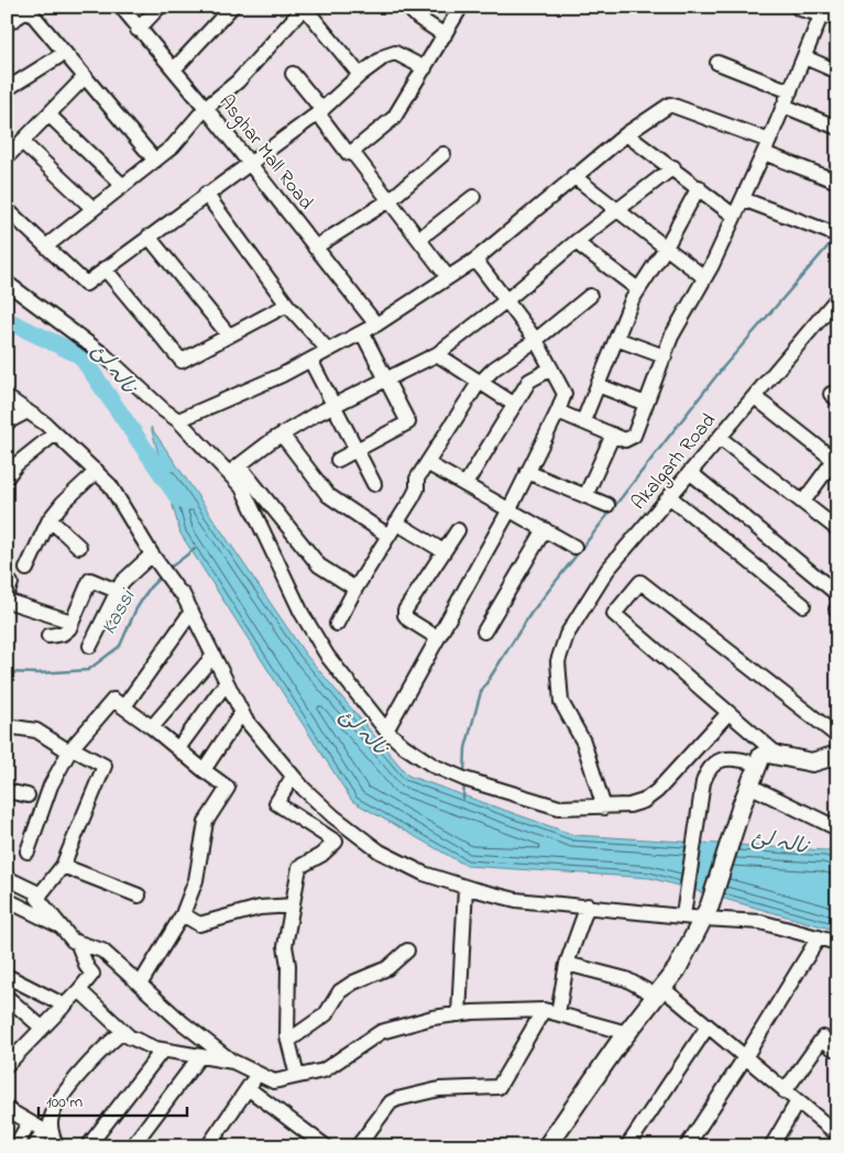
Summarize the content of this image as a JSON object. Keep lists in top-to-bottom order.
{
  "streets": {
    "street": ["Asghar Mall Road", "Akalgarh Road"]
  },
  "water": ["نالہ لئ", "Kassi"],
  "scale_bar": "100 m"
}
